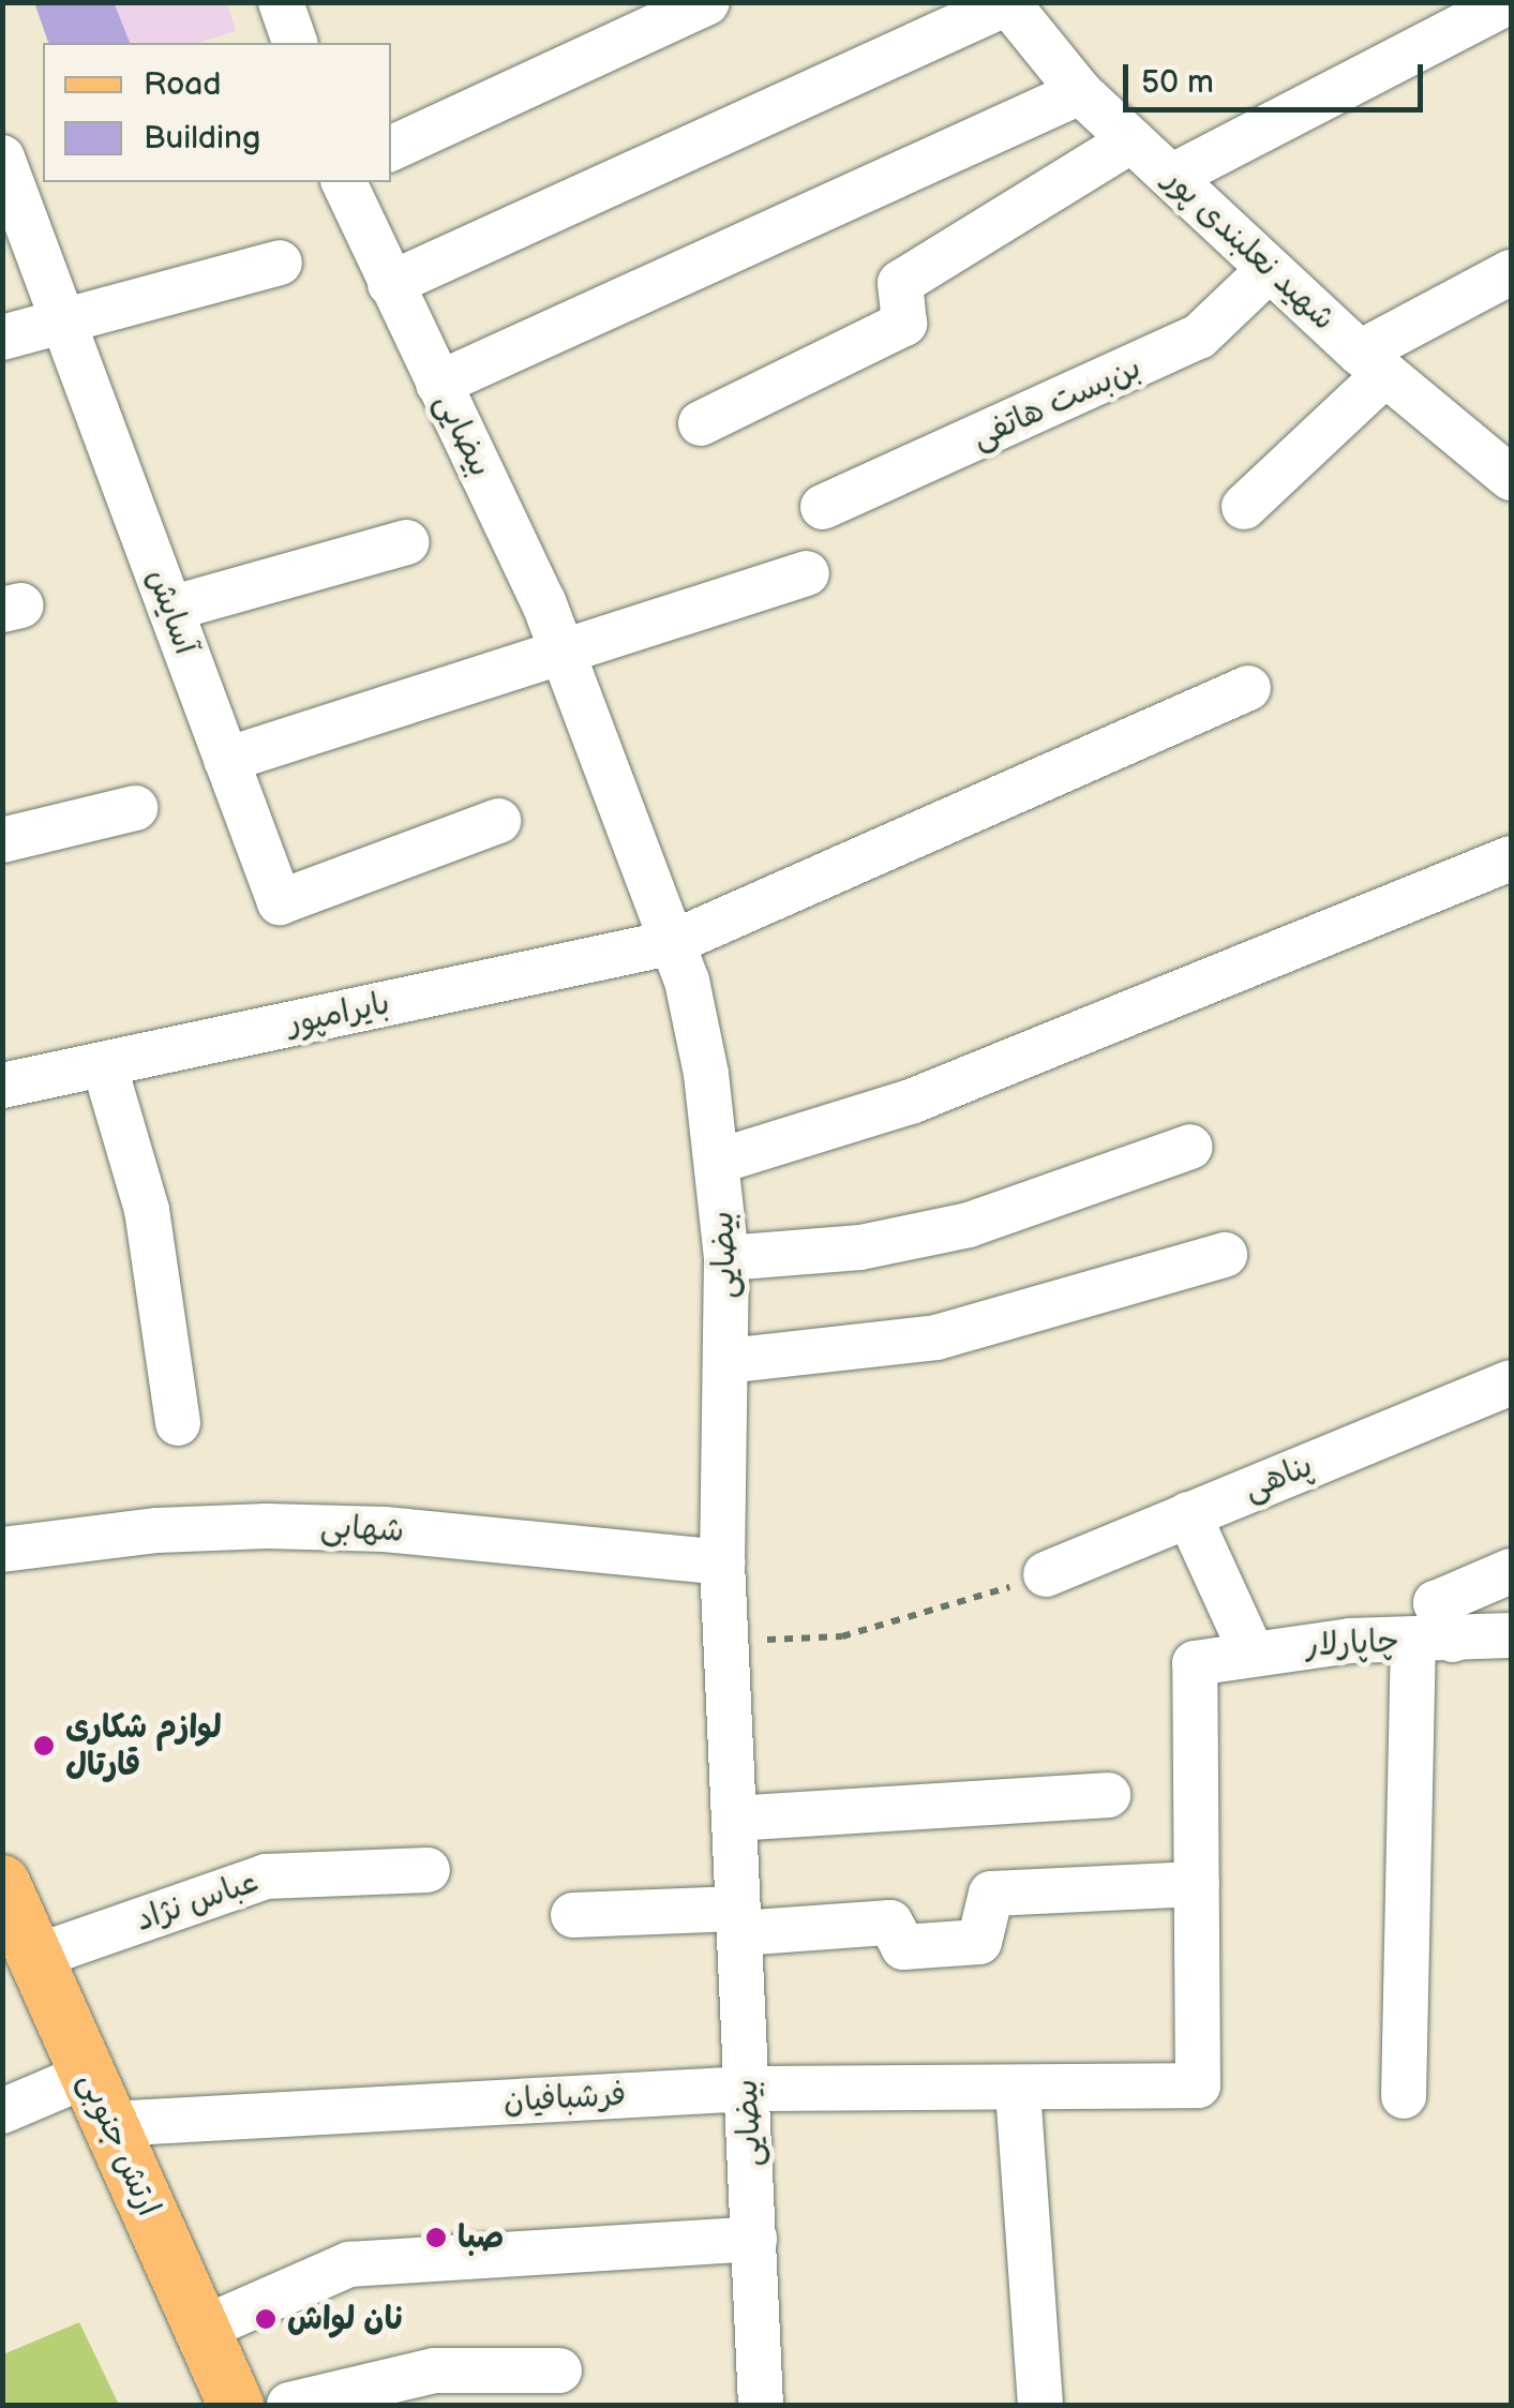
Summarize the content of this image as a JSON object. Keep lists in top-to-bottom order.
{
  "streets": {
    "main road": ["ارتش جنوبی"],
    "street": [
      "شهید نعلبندی پور",
      "بن‌بست هاتفی",
      "بیضایی",
      "آسایش",
      "بایرامپور",
      "پناهی",
      "شهابی",
      "چاپارلار",
      "عباس نژاد",
      "فرشبافیان"
    ]
  },
  "crossings": [
    ["شهید نعلبندی پور", "بن‌بست هاتفی"],
    ["بیضایی", "بایرامپور"],
    ["بیضایی", "شهابی"],
    ["بیضایی", "فرشبافیان"],
    ["چاپارلار", "فرشبافیان"],
    ["عباس نژاد", "ارتش جنوبی"],
    ["فرشبافیان", "ارتش جنوبی"]
  ],
  "places": ["لوازم شکاری قارتال", "صبا", "نان لواش"],
  "legend": ["Road", "Building"],
  "scale_bar": "50 m"
}
